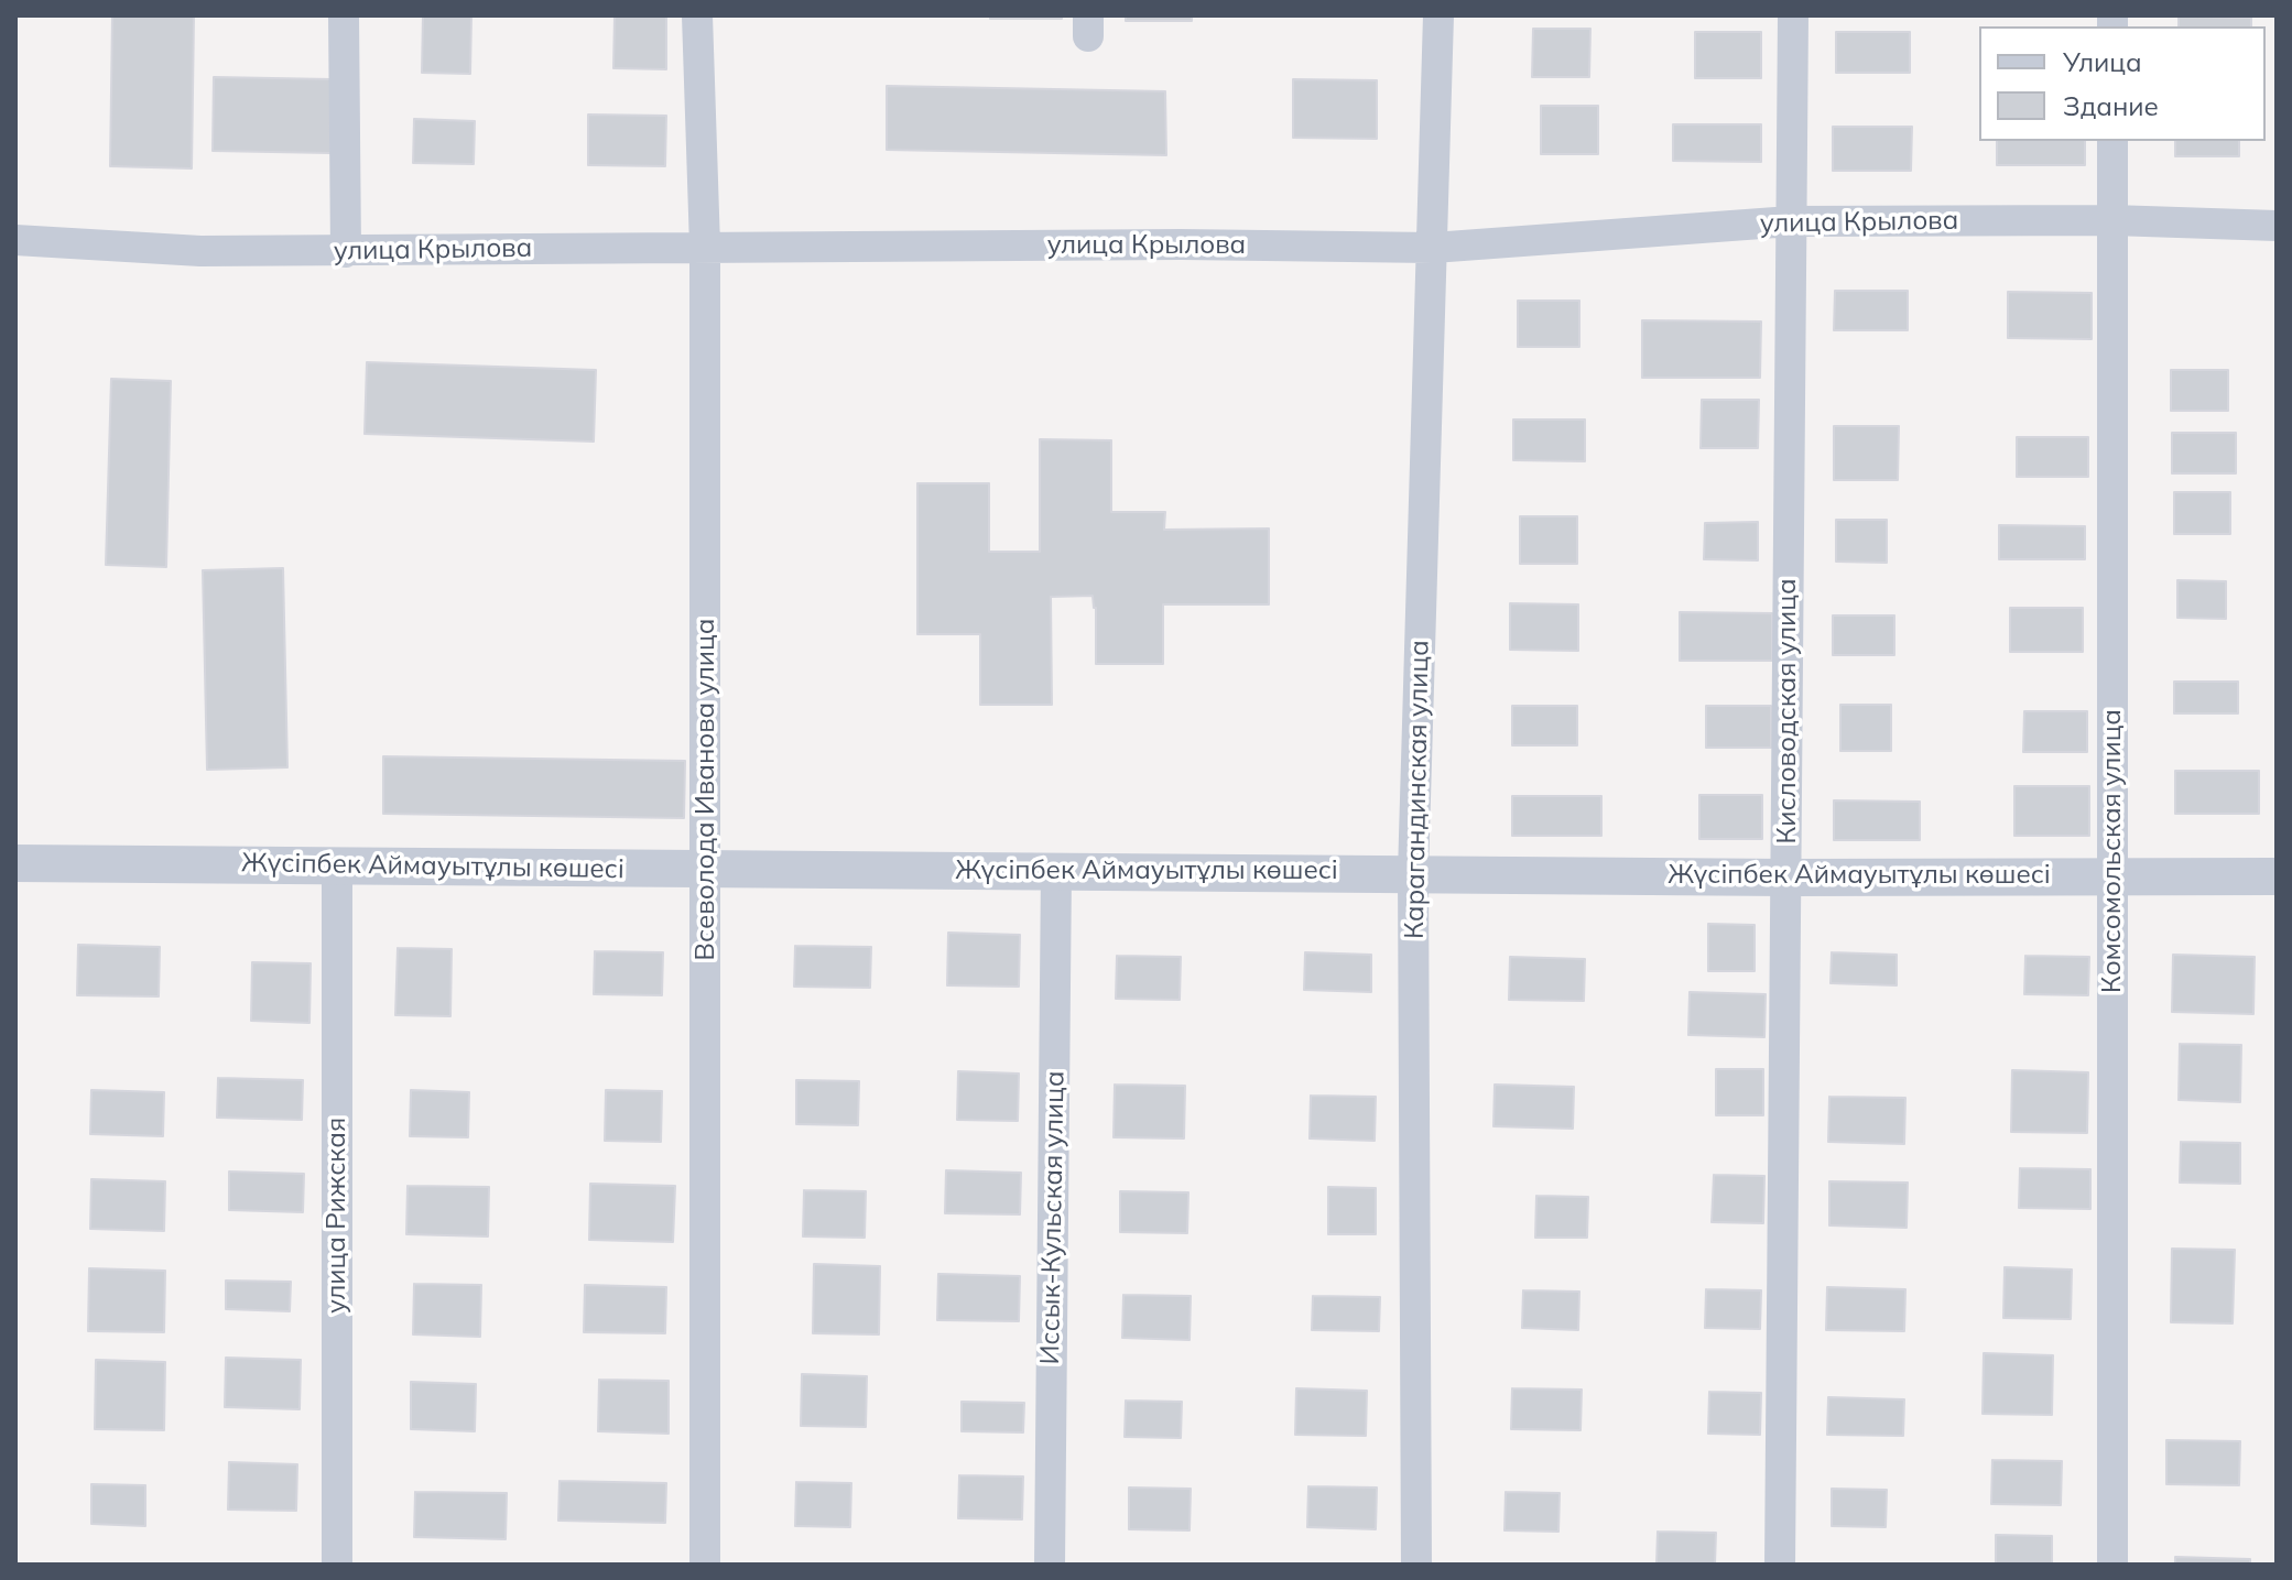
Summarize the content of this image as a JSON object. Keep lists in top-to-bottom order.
{
  "streets": {
    "street": [
      "улица Крылова",
      "Кисловодская улица",
      "Всеволода Иванова улица",
      "Карагандинская улица",
      "Комсомольская улица",
      "Жүсіпбек Аймауытұлы көшесі",
      "улица Рижская",
      "Иссык-Кульская улица"
    ]
  },
  "crossings": [
    ["улица Крылова", "Кисловодская улица"],
    ["улица Крылова", "Всеволода Иванова улица"],
    ["улица Крылова", "Карагандинская улица"],
    ["улица Крылова", "Комсомольская улица"],
    ["Кисловодская улица", "Жүсіпбек Аймауытұлы көшесі"],
    ["Всеволода Иванова улица", "Жүсіпбек Аймауытұлы көшесі"],
    ["Карагандинская улица", "Жүсіпбек Аймауытұлы көшесі"],
    ["Комсомольская улица", "Жүсіпбек Аймауытұлы көшесі"],
    ["Жүсіпбек Аймауытұлы көшесі", "улица Рижская"],
    ["Жүсіпбек Аймауытұлы көшесі", "Иссык-Кульская улица"]
  ],
  "legend": ["Улица", "Здание"]
}
